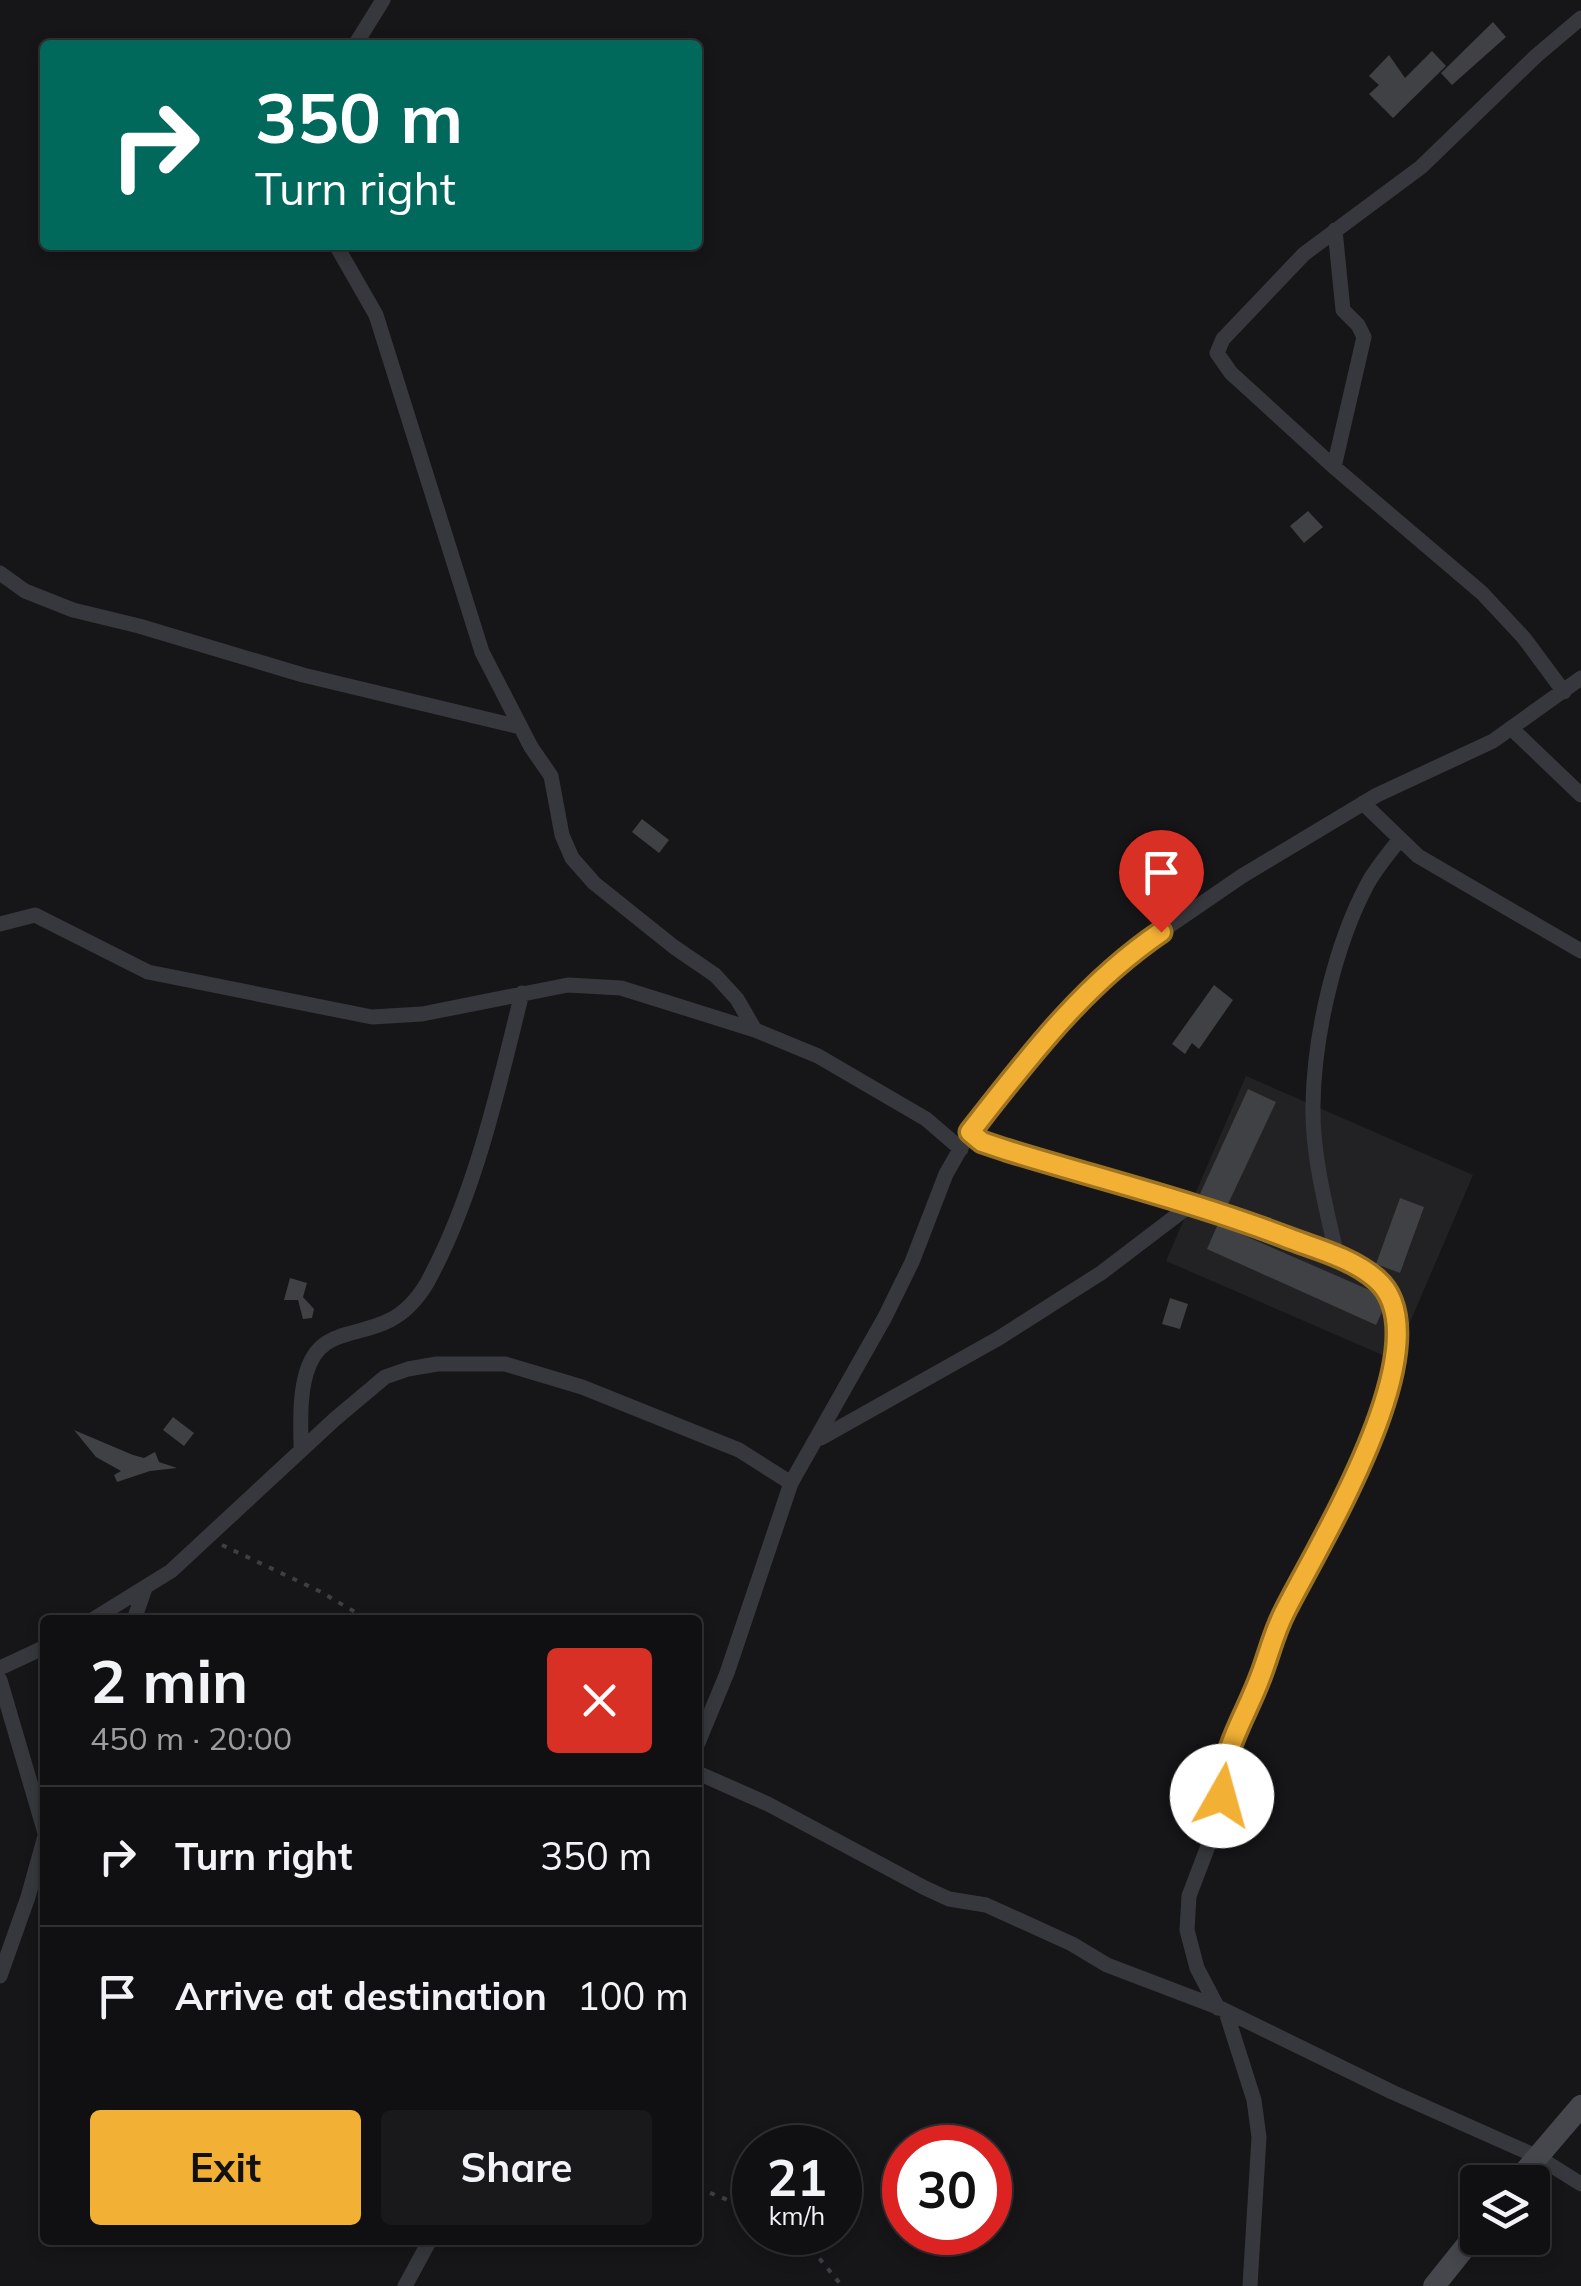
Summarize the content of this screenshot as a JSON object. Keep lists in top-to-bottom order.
{
  "page": {
    "turn": ["350 m", "Turn right"],
    "heading": ["2 min", "450 m · 20:00"],
    "list": [
      {
        "name": "Turn right",
        "value": "350 m"
      },
      {
        "name": "Arrive at destination",
        "value": "100 m"
      }
    ],
    "buttons": ["Exit", "Share"],
    "speed": "21 km/h",
    "limit": "30"
  }
}
